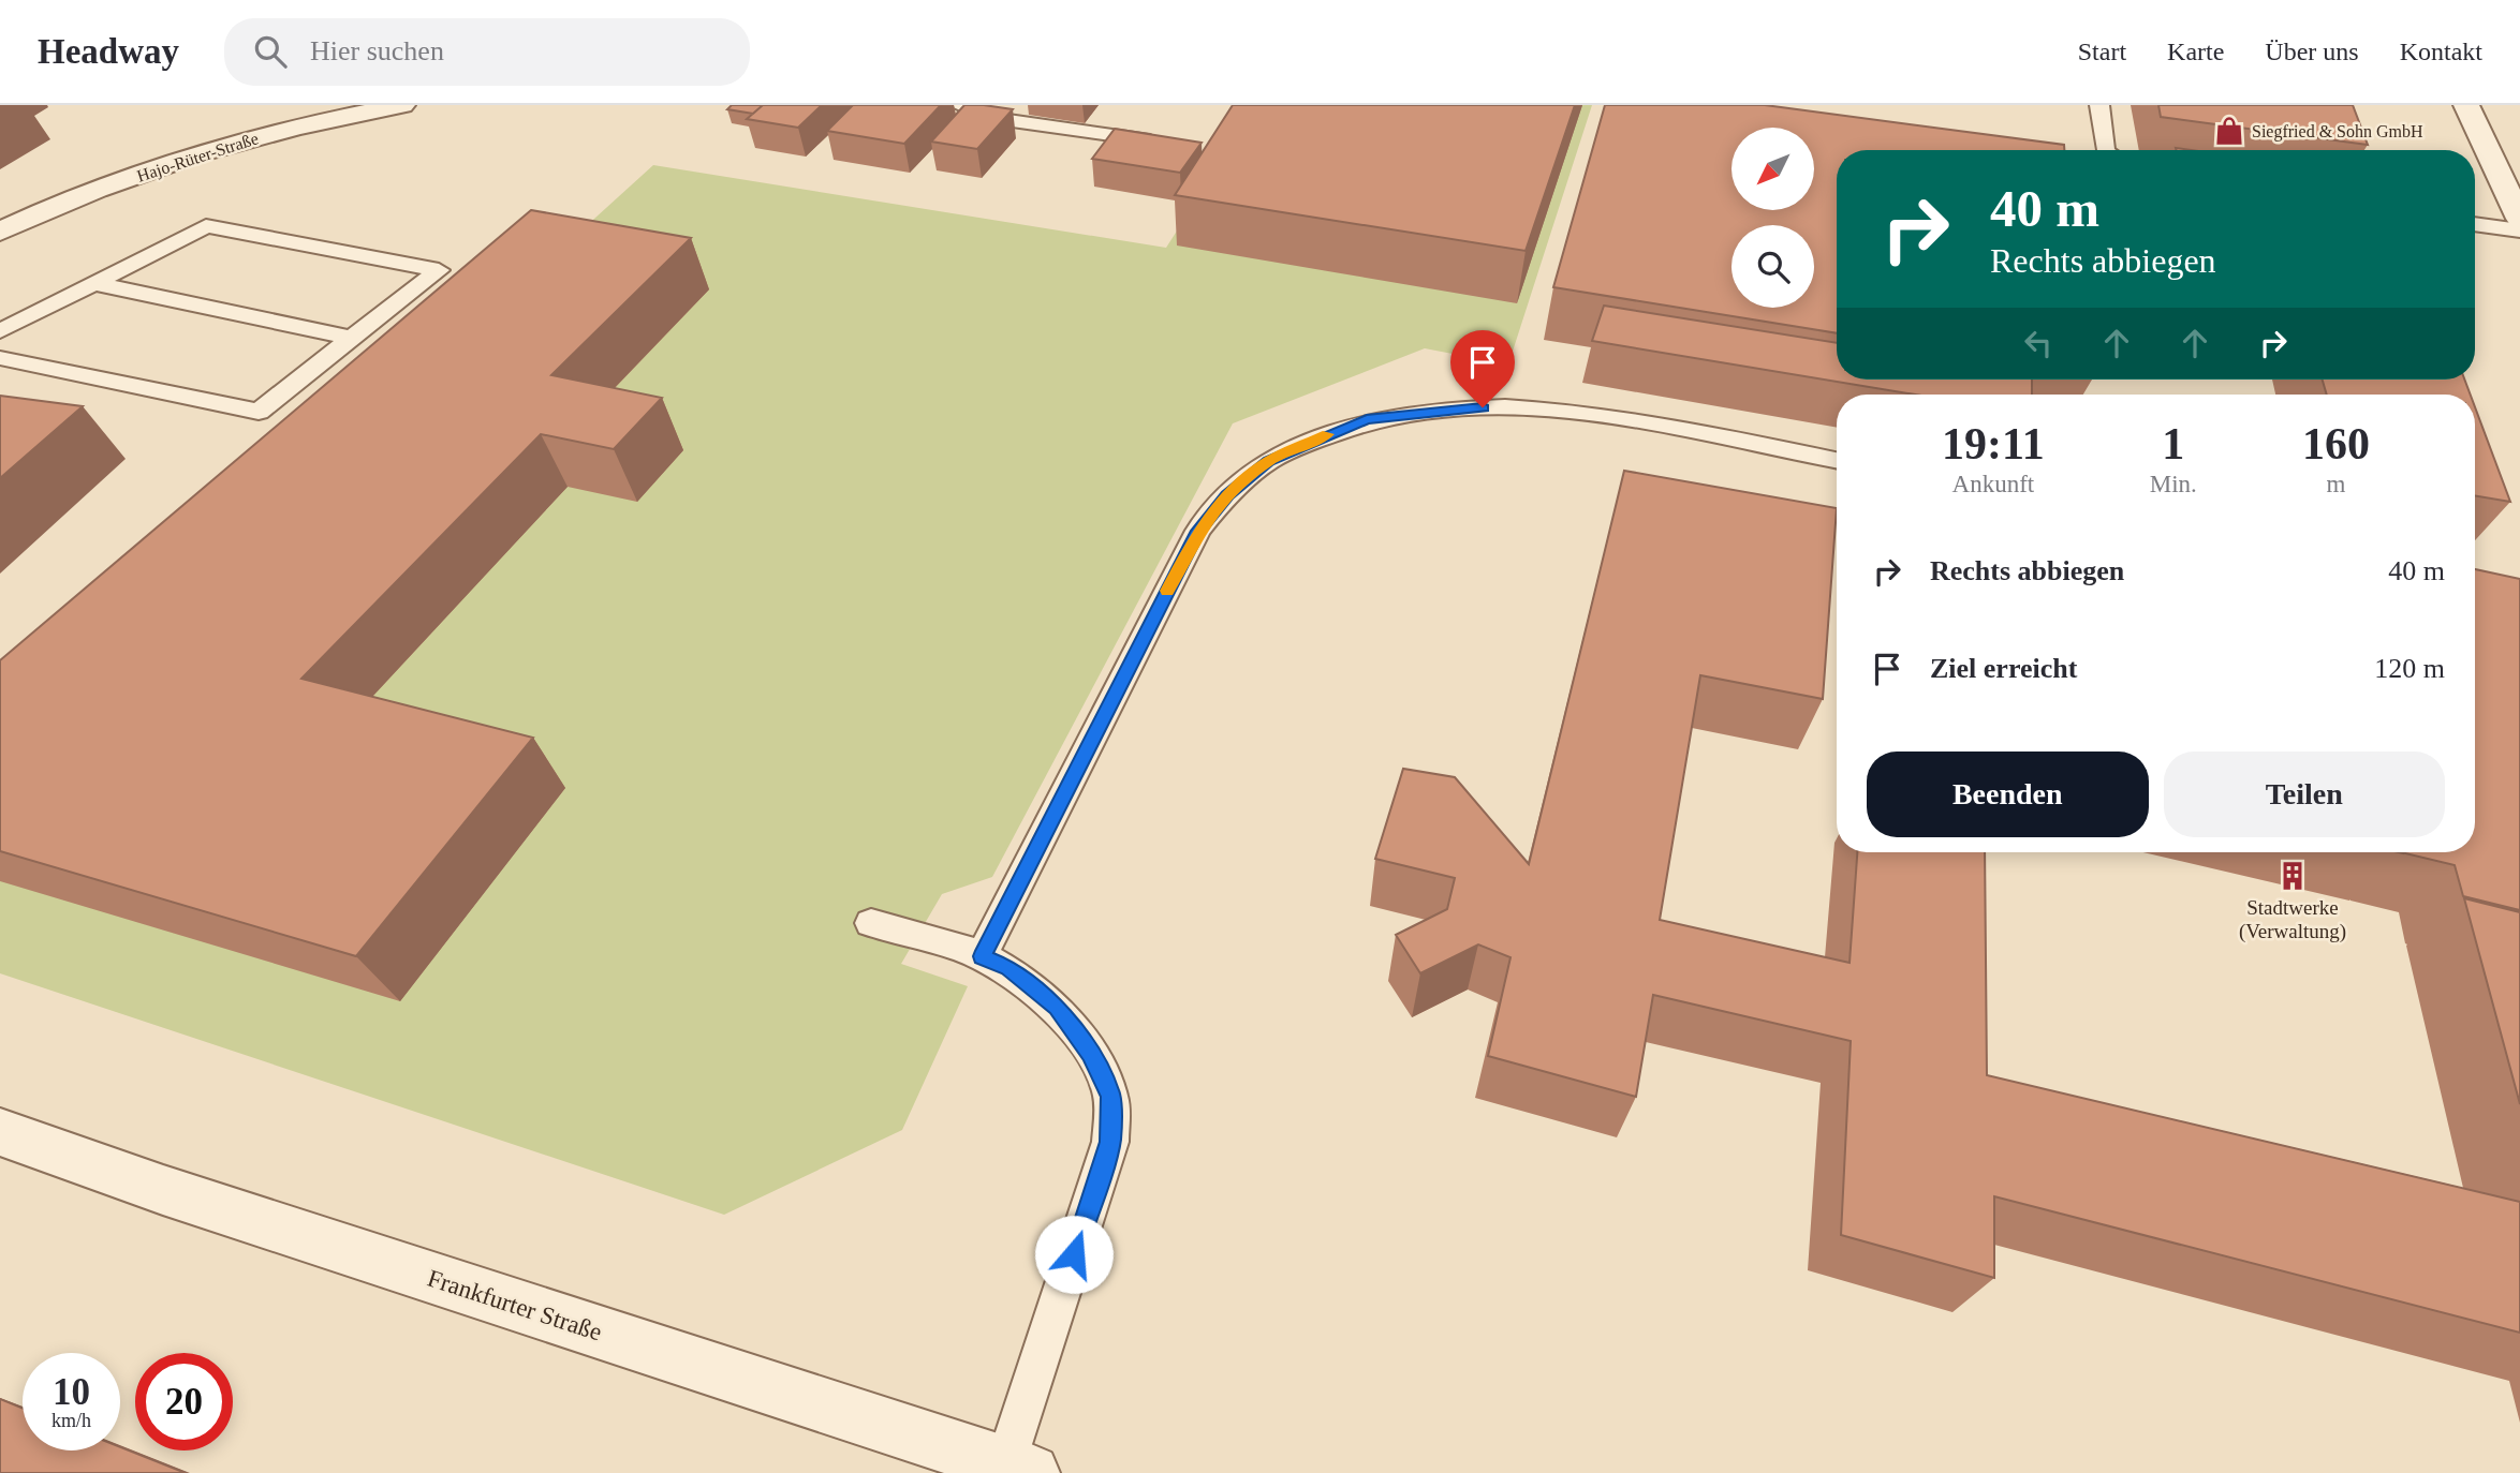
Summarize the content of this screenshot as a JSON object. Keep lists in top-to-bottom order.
{
  "streets": {
    "street": ["Hajo-Rüter-Straße", "Frankfurter Straße"]
  },
  "places": {
    "shop": ["Siegfried & Sohn GmbH"],
    "building": ["Stadtwerke (Verwaltung)"]
  },
  "north": "bottom left",
  "page": {
    "header": "Headway",
    "search": "Hier suchen",
    "nav": [
      "Start",
      "Karte",
      "Über uns",
      "Kontakt"
    ],
    "turn": ["40 m", "Rechts abbiegen"],
    "eta": [
      "19:11",
      "Ankunft",
      "1",
      "Min.",
      "160",
      "m"
    ],
    "list": [
      {
        "name": "Rechts abbiegen",
        "value": "40 m"
      },
      {
        "name": "Ziel erreicht",
        "value": "120 m"
      }
    ],
    "buttons": ["Beenden", "Teilen"],
    "speed": "10 km/h",
    "limit": "20"
  }
}
